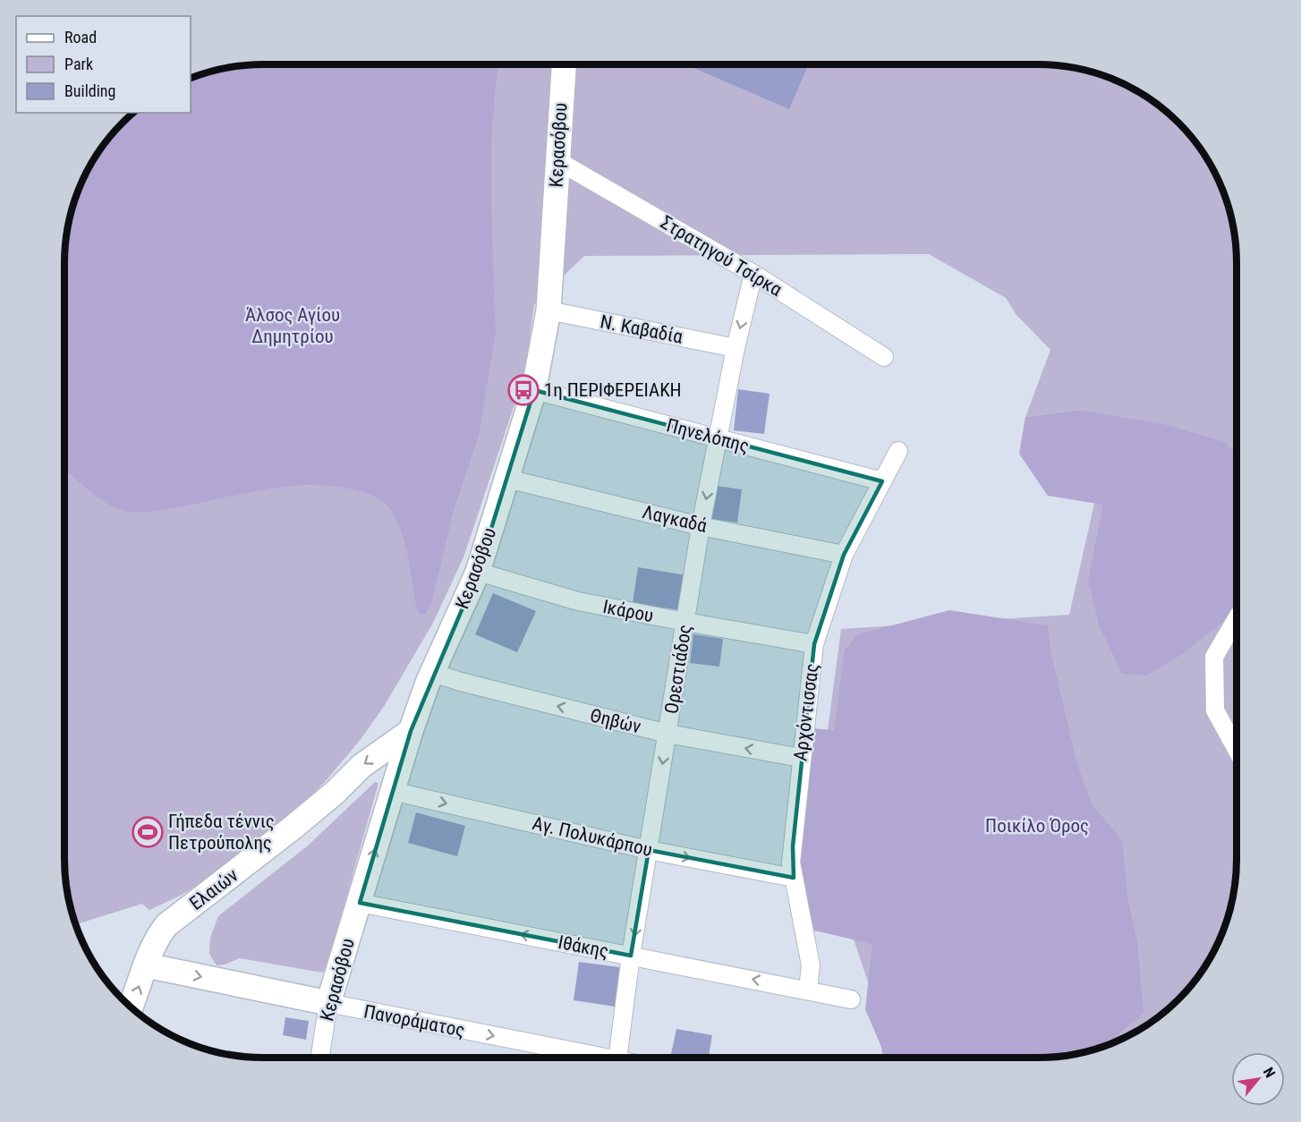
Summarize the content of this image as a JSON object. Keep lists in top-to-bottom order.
{
  "streets": {
    "street": [
      "Κερασόβου",
      "Στρατηγού Τσίρκα",
      "N. Καβαδία",
      "Πηνελόπης",
      "Λαγκαδά",
      "Ικάρου",
      "Ορεστιάδος",
      "Αρχόντισσας",
      "Θηβών",
      "Αγ. Πολυκάρπου",
      "Ελαιών",
      "Ιθάκης",
      "Πανοράματος"
    ]
  },
  "crossings": [
    ["Κερασόβου", "Στρατηγού Τσίρκα"],
    ["Κερασόβου", "N. Καβαδία"],
    ["Κερασόβου", "Πηνελόπης"],
    ["Κερασόβου", "Λαγκαδά"],
    ["Κερασόβου", "Ικάρου"],
    ["Κερασόβου", "Θηβών"],
    ["Κερασόβου", "Αγ. Πολυκάρπου"],
    ["Κερασόβου", "Ελαιών"],
    ["Κερασόβου", "Ιθάκης"],
    ["Κερασόβου", "Πανοράματος"],
    ["Στρατηγού Τσίρκα", "Ορεστιάδος"],
    ["N. Καβαδία", "Ορεστιάδος"],
    ["Πηνελόπης", "Ορεστιάδος"],
    ["Πηνελόπης", "Αρχόντισσας"],
    ["Λαγκαδά", "Ορεστιάδος"],
    ["Λαγκαδά", "Αρχόντισσας"],
    ["Ικάρου", "Ορεστιάδος"],
    ["Ικάρου", "Αρχόντισσας"],
    ["Ορεστιάδος", "Θηβών"],
    ["Ορεστιάδος", "Αγ. Πολυκάρπου"],
    ["Ορεστιάδος", "Ιθάκης"],
    ["Αρχόντισσας", "Θηβών"],
    ["Αρχόντισσας", "Αγ. Πολυκάρπου"],
    ["Αρχόντισσας", "Ιθάκης"],
    ["Ελαιών", "Πανοράματος"]
  ],
  "one_way": [
    "Ορεστιάδος",
    "Θηβών",
    "Αγ. Πολυκάρπου",
    "Ιθάκης",
    "Πανοράματος"
  ],
  "parks": ["Άλσος Αγίου Δημητρίου", "Ποικίλο Όρος"],
  "places": {
    "bus stop": ["1η ΠΕΡΙΦΕΡΕΙΑΚΗ"],
    "sports": ["Γήπεδα τέννις Πετρούπολης"]
  },
  "legend": ["Road", "Park", "Building"],
  "north": "top right"
}
